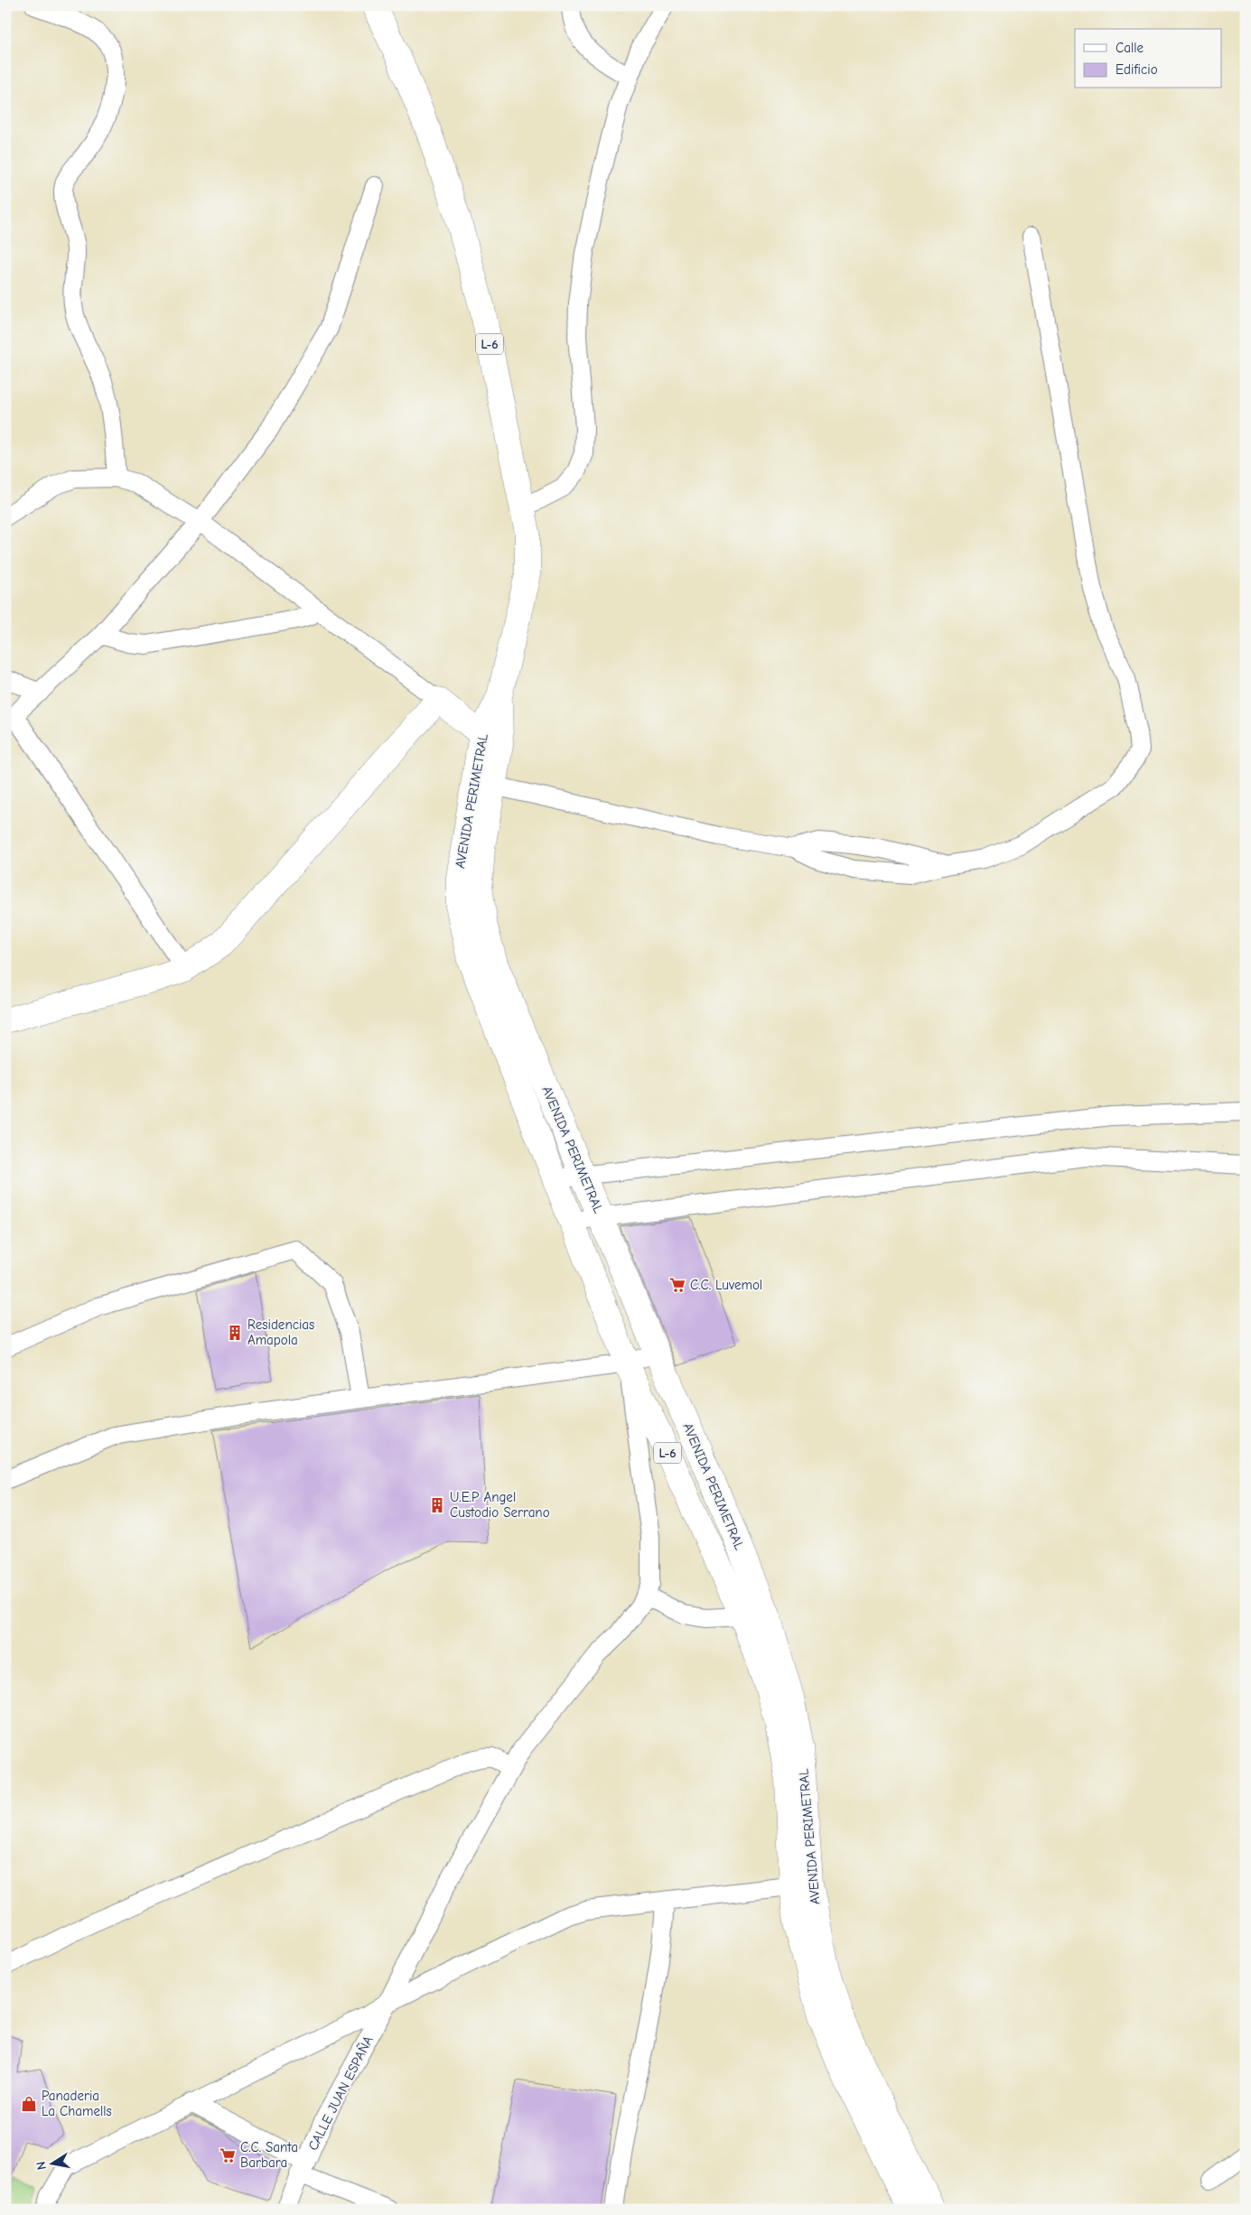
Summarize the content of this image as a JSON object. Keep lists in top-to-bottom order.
{
  "streets": {
    "main road": ["L-6", "AVENIDA PERIMETRAL"],
    "street": ["CALLE JUAN ESPAÑA"]
  },
  "crossings": [
    ["L-6", "AVENIDA PERIMETRAL"],
    ["AVENIDA PERIMETRAL", "CALLE JUAN ESPAÑA"]
  ],
  "places": {
    "supermarket": ["C.C. Luvemol", "C.C. Santa Barbara"],
    "building": ["Residencias Amapola", "U.E.P Angel Custodio Serrano"],
    "shop": ["Panaderia La Chamells"]
  },
  "legend": ["Calle", "Edificio"],
  "north": "left"
}
